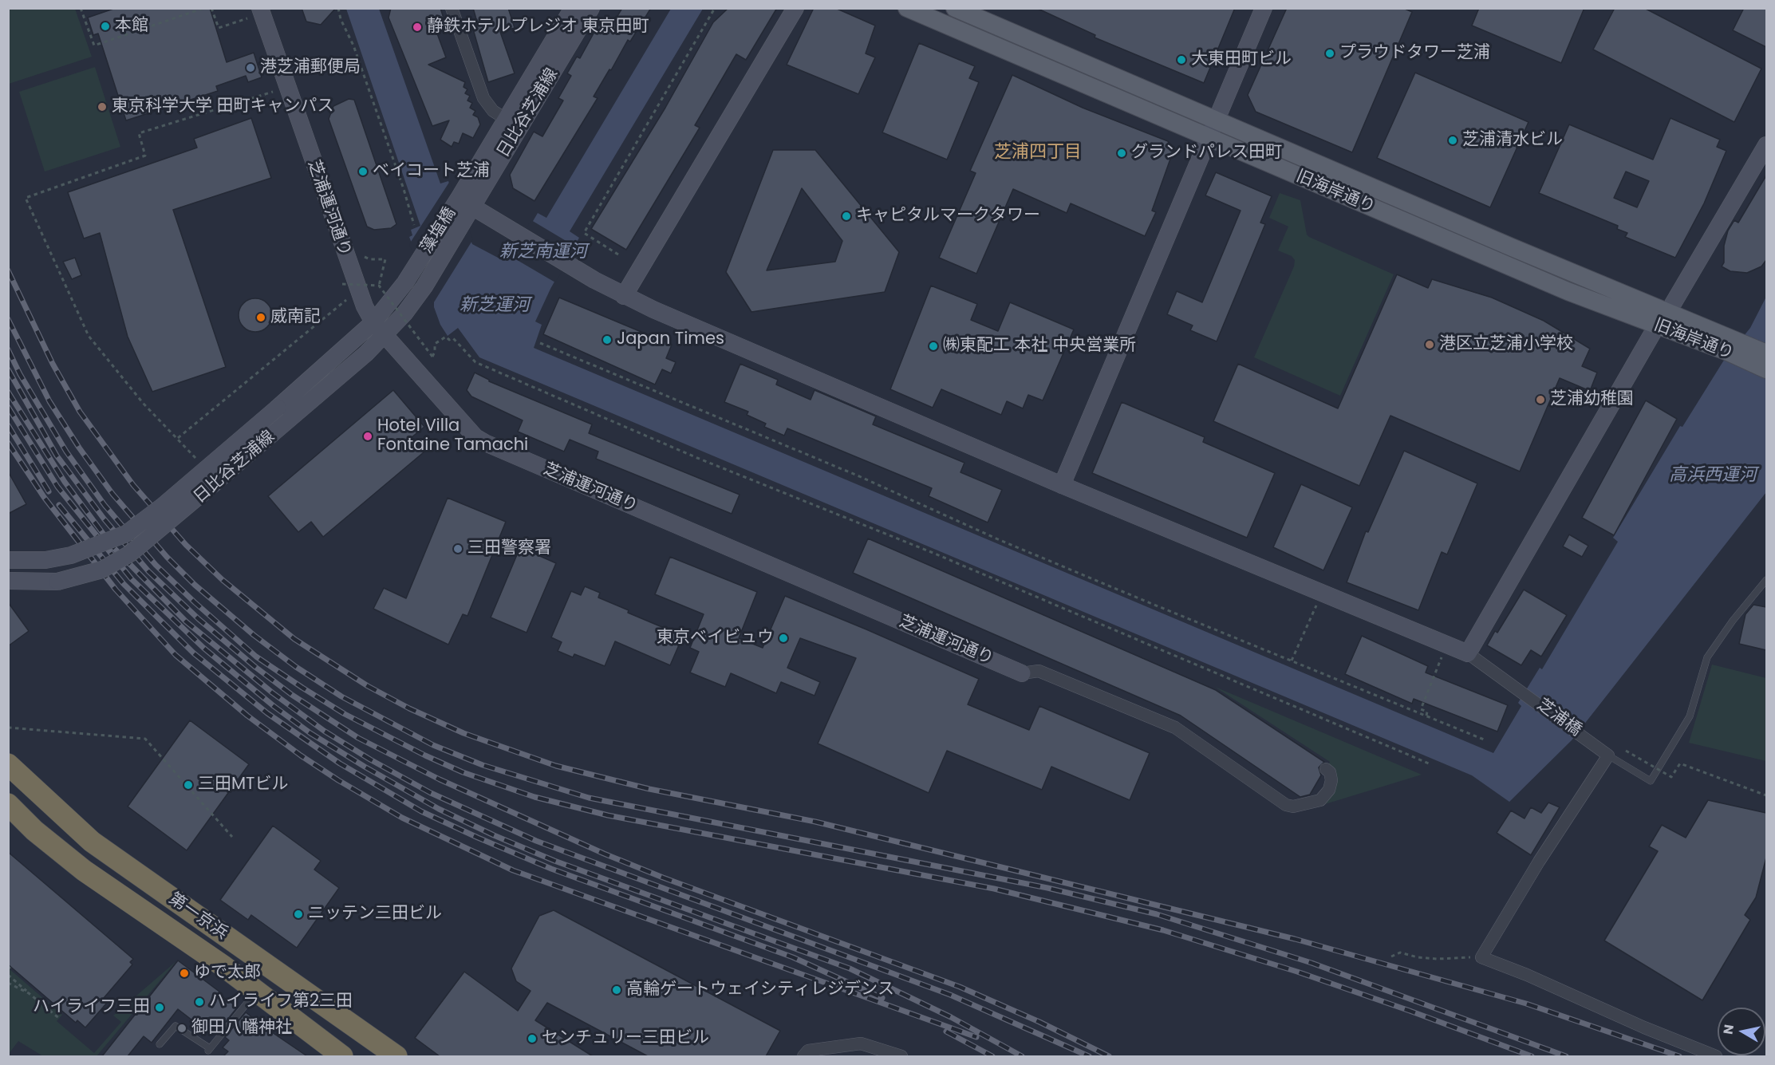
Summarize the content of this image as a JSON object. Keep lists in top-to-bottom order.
{
  "streets": {
    "highway": ["第一京浜"],
    "main road": ["旧海岸通り"],
    "street": [
      "日比谷芝浦線",
      "芝浦運河通り",
      "藻塩橋",
      "芝浦橋"
    ]
  },
  "crossings": [
    ["日比谷芝浦線", "芝浦運河通り"],
    ["日比谷芝浦線", "藻塩橋"]
  ],
  "districts": ["芝浦四丁目"],
  "water": ["新芝南運河", "新芝運河", "高浜西運河"],
  "places": [
    "本館",
    "静鉄ホテルプレジオ 東京田町",
    "プラウドタワー芝浦",
    "大東田町ビル",
    "港芝浦郵便局",
    "東京科学大学 田町キャンパス",
    "芝浦清水ビル",
    "グランドパレス田町",
    "ベイコート芝浦",
    "キャピタルマークタワー",
    "威南記",
    "Japan Times",
    "港区立芝浦小学校",
    "㈱東配工 本社 中央営業所",
    "芝浦幼稚園",
    "Hotel Villa Fontaine Tamachi",
    "三田警察署",
    "東京ベイビュウ",
    "三田MTビル",
    "ニッテン三田ビル",
    "ゆで太郎",
    "高輪ゲートウェイシティレジデンス",
    "ハイライフ第2三田",
    "ハイライフ三田",
    "御田八幡神社",
    "センチュリー三田ビル"
  ],
  "north": "left"
}
